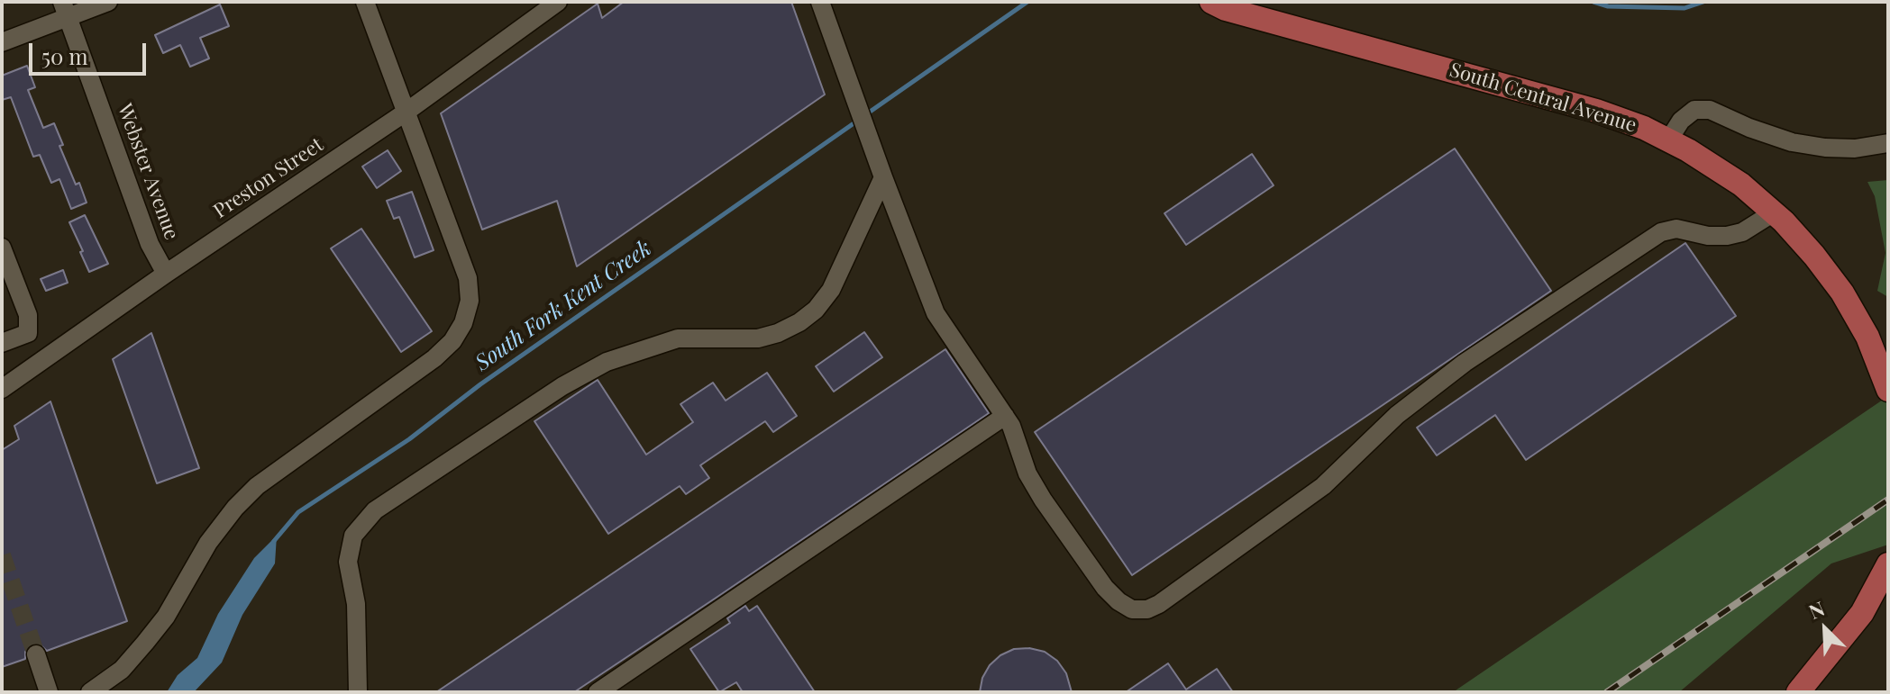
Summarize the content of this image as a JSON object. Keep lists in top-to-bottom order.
{
  "streets": {
    "main road": ["South Central Avenue"],
    "street": ["Webster Avenue", "Preston Street"]
  },
  "crossings": [
    ["Webster Avenue", "Preston Street"]
  ],
  "water": ["South Fork Kent Creek"],
  "scale_bar": "50 m",
  "north": "top left"
}
